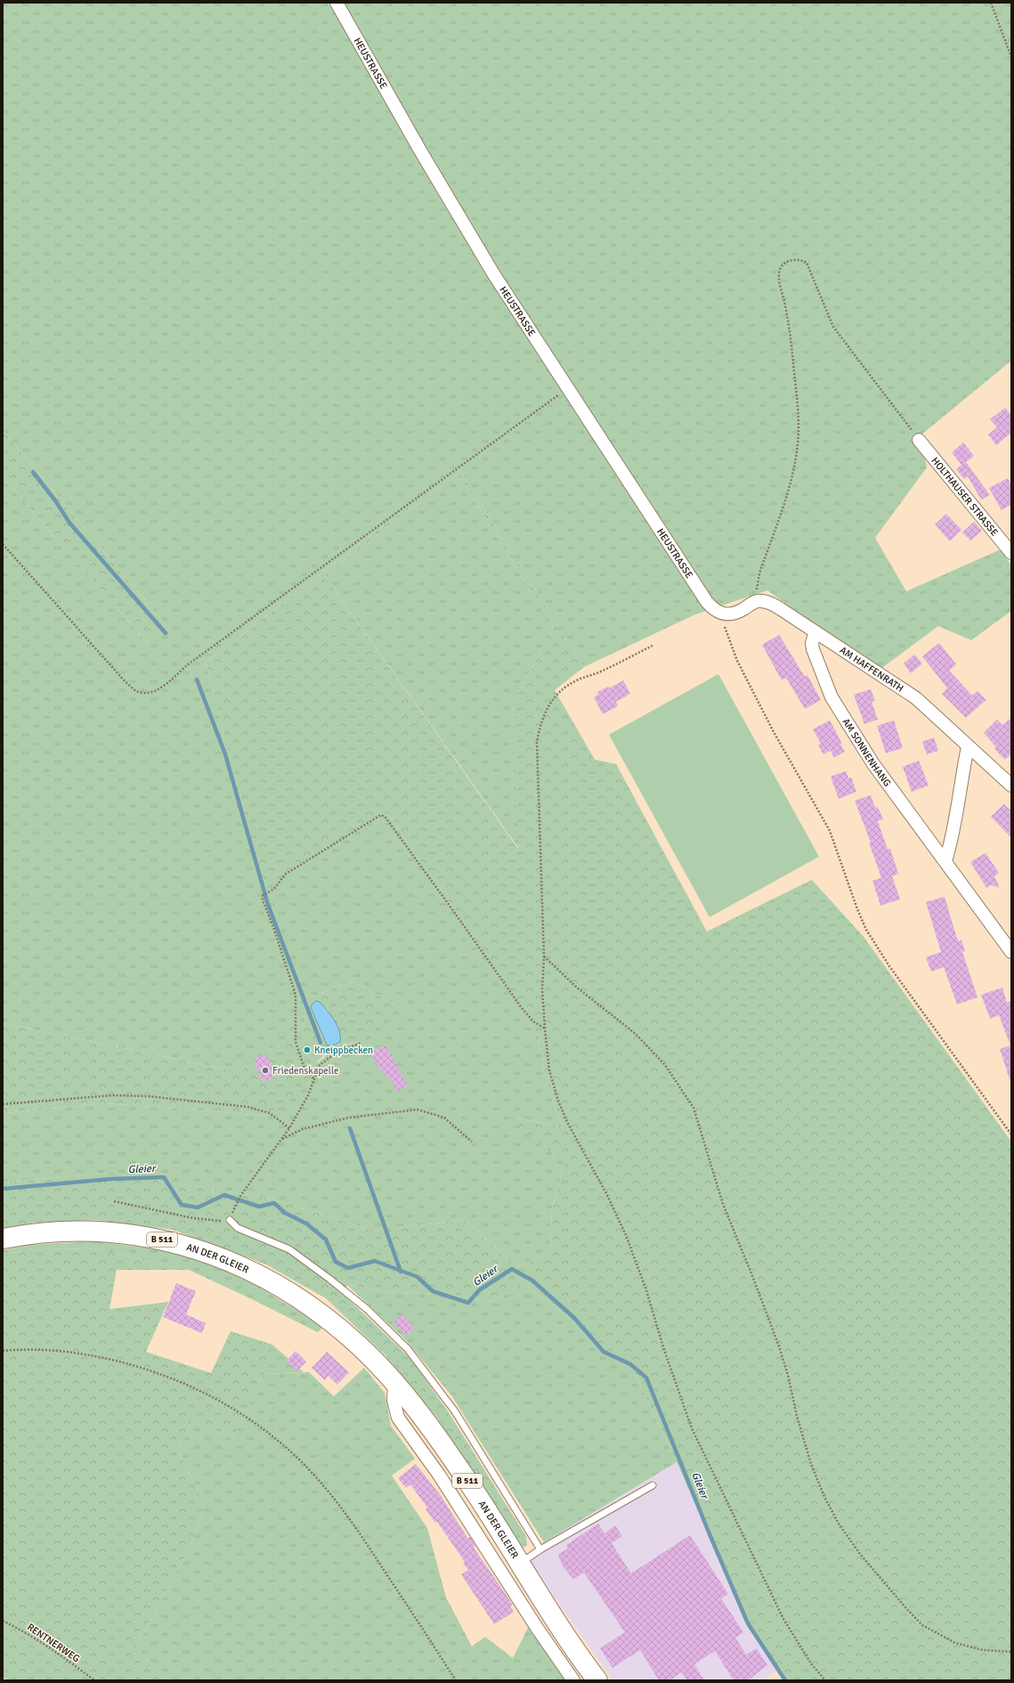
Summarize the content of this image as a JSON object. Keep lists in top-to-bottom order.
{
  "streets": {
    "main road": ["B 511", "AN DER GLEIER"],
    "street": [
      "HEUSTRASSE",
      "HOLTHAUSER STRASSE",
      "AM HAFFENRATH",
      "AM SONNENHANG"
    ],
    "path": ["RENTNERWEG"]
  },
  "crossings": [
    ["AM HAFFENRATH", "AM SONNENHANG"]
  ],
  "water": ["Gleier"],
  "places": ["Kneippbecken", "Friedenskapelle"]
}
